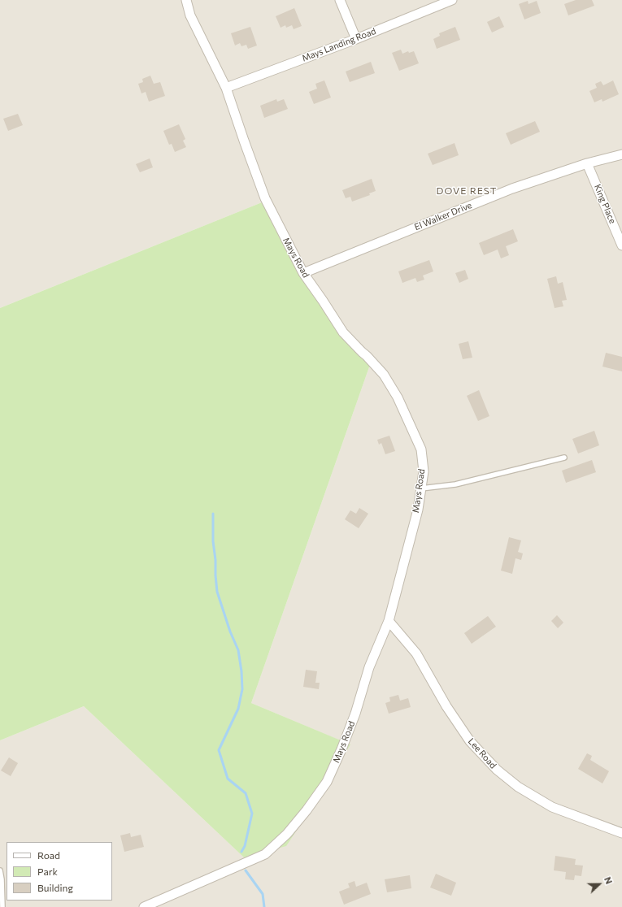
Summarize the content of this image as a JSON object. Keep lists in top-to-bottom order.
{
  "streets": {
    "street": [
      "Mays Landing Road",
      "King Place",
      "El Walker Drive",
      "Mays Road",
      "Lee Road"
    ]
  },
  "crossings": [
    ["Mays Landing Road", "Mays Road"],
    ["King Place", "El Walker Drive"],
    ["El Walker Drive", "Mays Road"],
    ["Mays Road", "Lee Road"]
  ],
  "districts": ["DOVE REST"],
  "legend": ["Road", "Park", "Building"],
  "north": "right"
}
